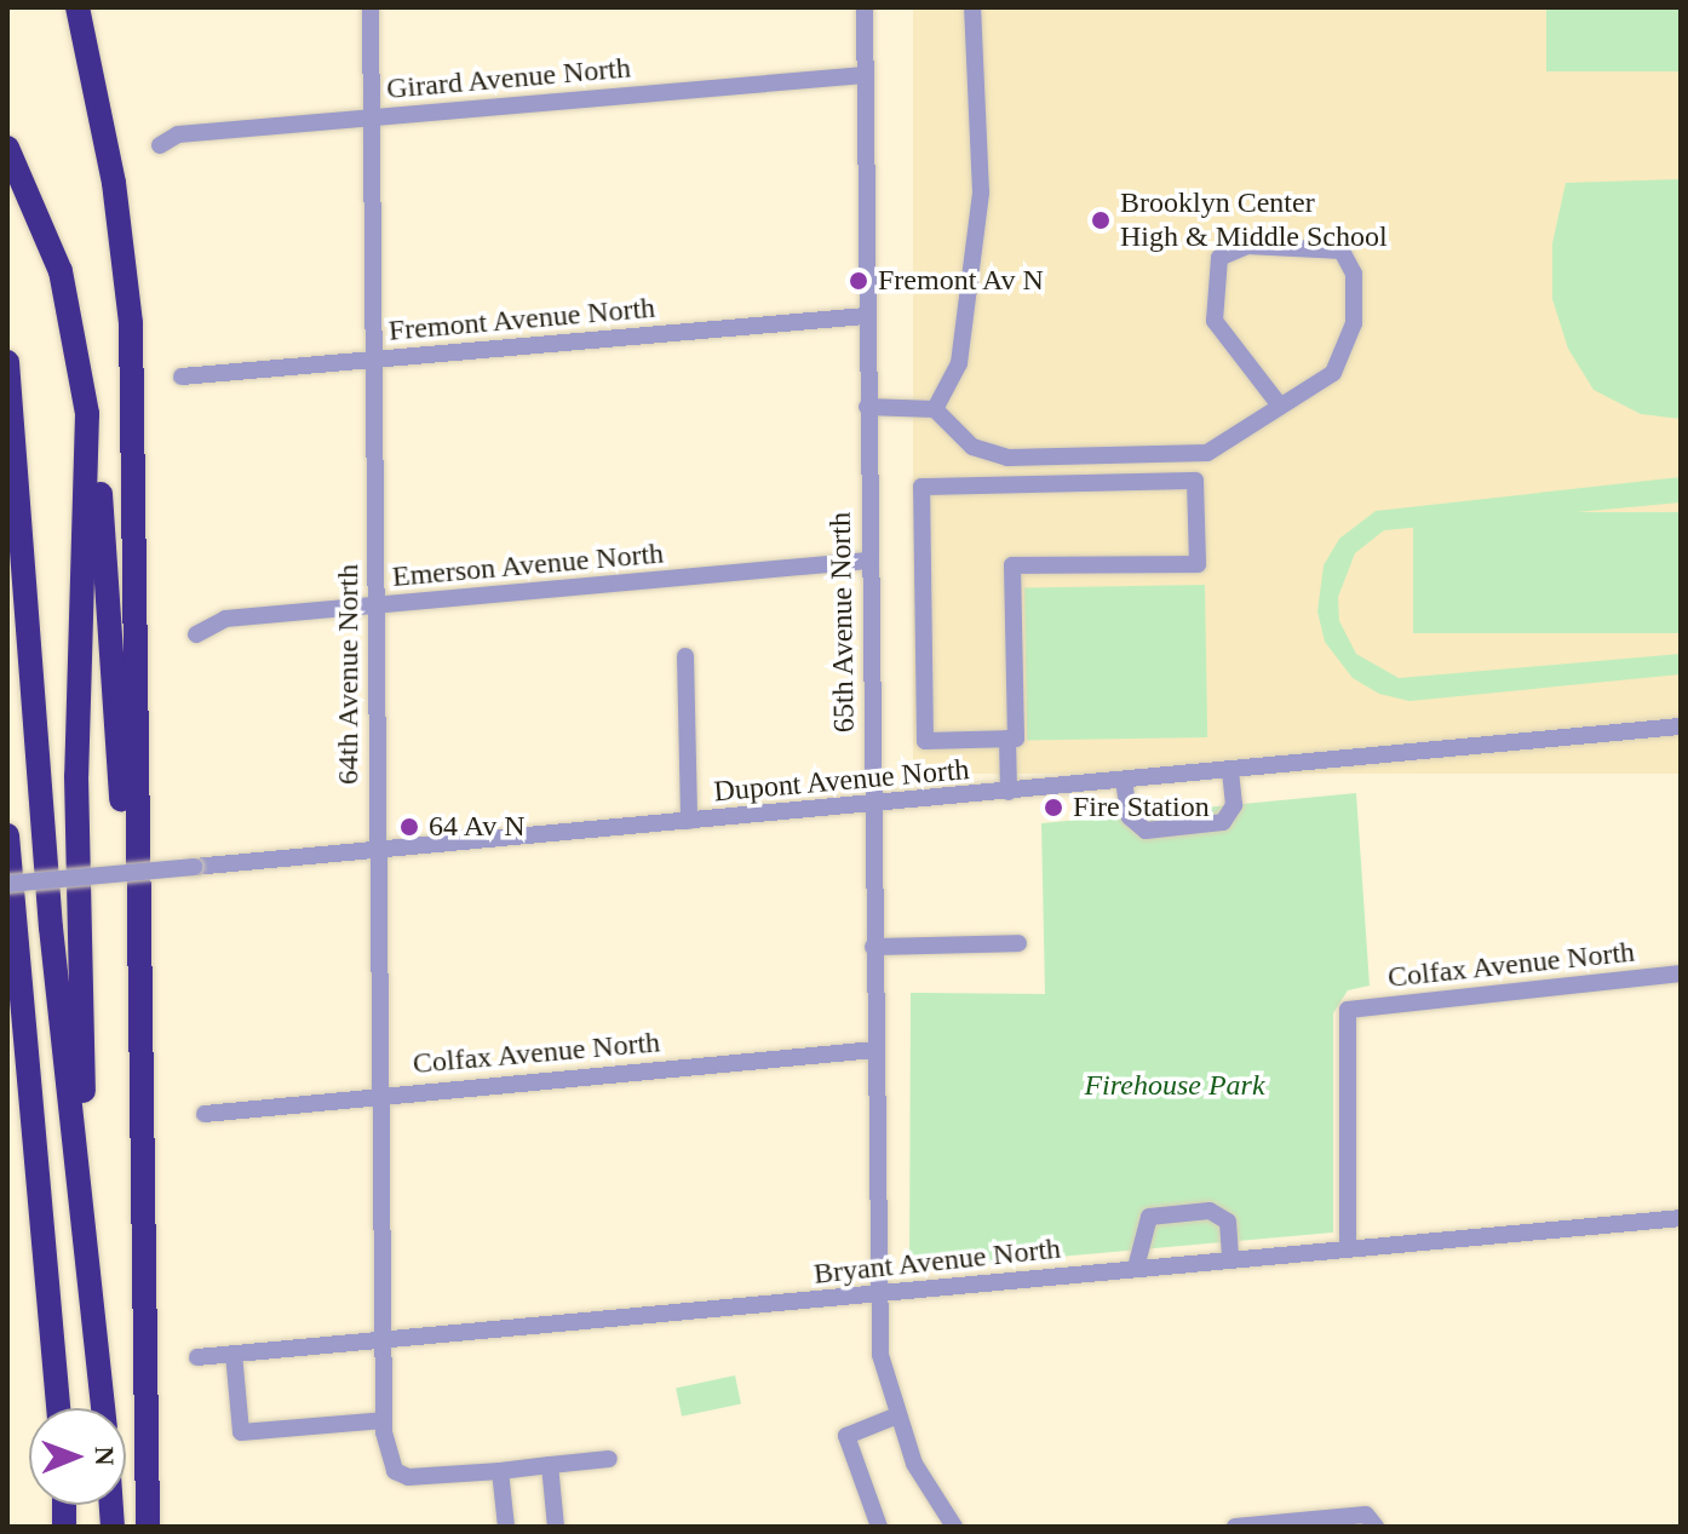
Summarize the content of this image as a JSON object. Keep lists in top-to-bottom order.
{
  "streets": {
    "street": [
      "Girard Avenue North",
      "Fremont Avenue North",
      "Emerson Avenue North",
      "65th Avenue North",
      "64th Avenue North",
      "Dupont Avenue North",
      "Colfax Avenue North",
      "Bryant Avenue North"
    ]
  },
  "crossings": [
    ["Girard Avenue North", "65th Avenue North"],
    ["Girard Avenue North", "64th Avenue North"],
    ["Fremont Avenue North", "65th Avenue North"],
    ["Fremont Avenue North", "64th Avenue North"],
    ["Emerson Avenue North", "65th Avenue North"],
    ["Emerson Avenue North", "64th Avenue North"],
    ["65th Avenue North", "Dupont Avenue North"],
    ["65th Avenue North", "Colfax Avenue North"],
    ["65th Avenue North", "Bryant Avenue North"],
    ["64th Avenue North", "Dupont Avenue North"],
    ["64th Avenue North", "Colfax Avenue North"],
    ["64th Avenue North", "Bryant Avenue North"],
    ["Colfax Avenue North", "Bryant Avenue North"]
  ],
  "parks": ["Firehouse Park"],
  "places": [
    "Brooklyn Center High & Middle School",
    "Fremont Av N",
    "Fire Station",
    "64 Av N"
  ],
  "north": "right"
}
